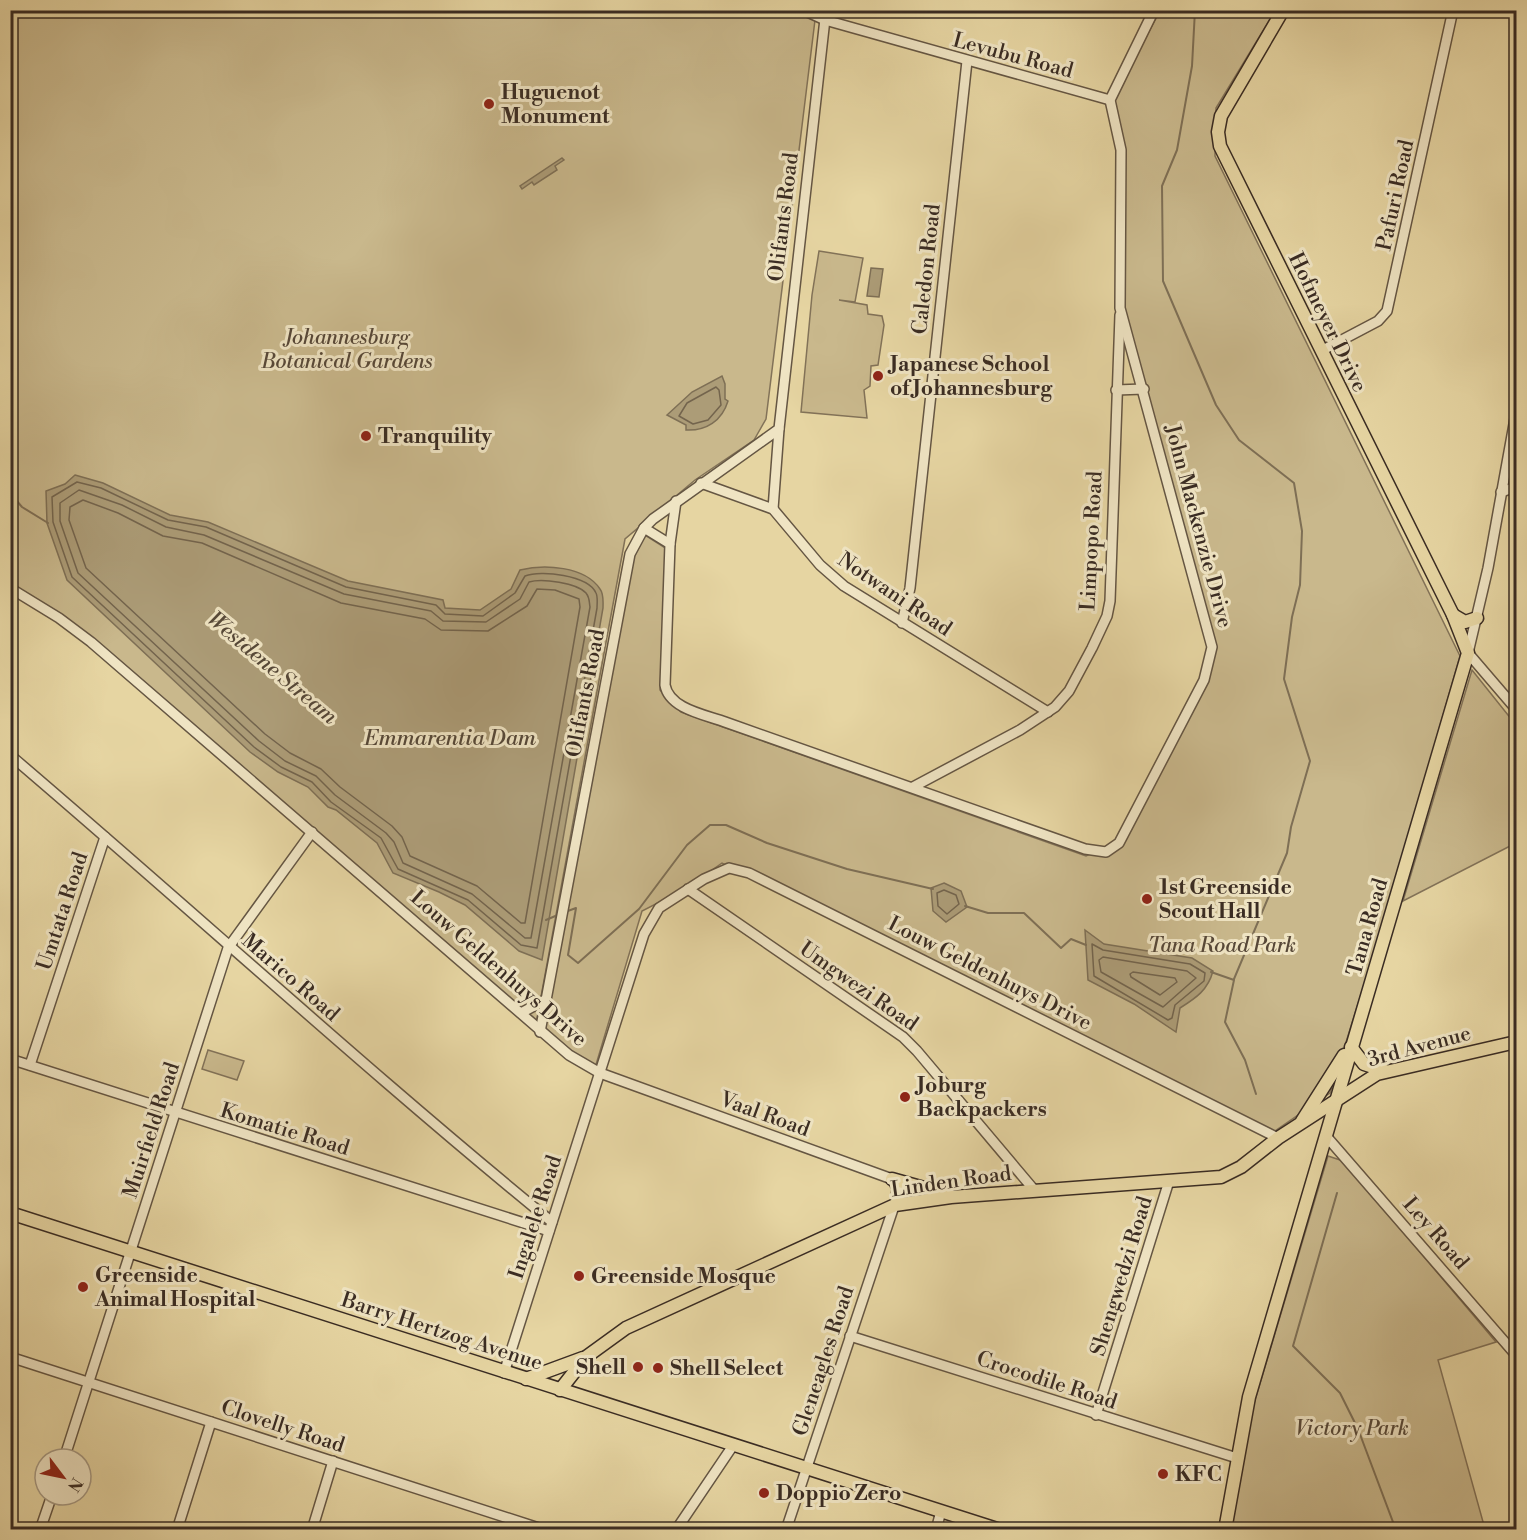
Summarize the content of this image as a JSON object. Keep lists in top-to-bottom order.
{
  "streets": {
    "main road": [
      "Hofmeyer Drive",
      "Tana Road",
      "3rd Avenue",
      "Linden Road",
      "Barry Hertzog Avenue"
    ],
    "street": [
      "Levubu Road",
      "Pafuri Road",
      "Olifants Road",
      "Caledon Road",
      "John Mackenzie Drive",
      "Limpopo Road",
      "Notwani Road",
      "Umtata Road",
      "Louw Geldenhuys Drive",
      "Marico Road",
      "Umgwezi Road",
      "Vaal Road",
      "Komatie Road",
      "Muirfield Road",
      "Ingalele Road",
      "Ley Road",
      "Shengwedzi Road",
      "Gleneagles Road",
      "Crocodile Road",
      "Clovelly Road"
    ]
  },
  "crossings": [
    ["Levubu Road", "Olifants Road"],
    ["Levubu Road", "Caledon Road"],
    ["Levubu Road", "John Mackenzie Drive"],
    ["Pafuri Road", "Hofmeyer Drive"],
    ["Olifants Road", "John Mackenzie Drive"],
    ["Olifants Road", "Notwani Road"],
    ["Olifants Road", "Louw Geldenhuys Drive"],
    ["Caledon Road", "Notwani Road"],
    ["Hofmeyer Drive", "Tana Road"],
    ["John Mackenzie Drive", "Limpopo Road"],
    ["Limpopo Road", "Notwani Road"],
    ["Umtata Road", "Marico Road"],
    ["Umtata Road", "Komatie Road"],
    ["Tana Road", "3rd Avenue"],
    ["Tana Road", "Linden Road"],
    ["Tana Road", "Ley Road"],
    ["Tana Road", "Crocodile Road"],
    ["Louw Geldenhuys Drive", "Umgwezi Road"],
    ["Louw Geldenhuys Drive", "Vaal Road"],
    ["Louw Geldenhuys Drive", "Muirfield Road"],
    ["Louw Geldenhuys Drive", "Linden Road"],
    ["Louw Geldenhuys Drive", "Ingalele Road"],
    ["Marico Road", "Komatie Road"],
    ["Marico Road", "Muirfield Road"],
    ["Marico Road", "Ingalele Road"],
    ["Umgwezi Road", "Linden Road"],
    ["3rd Avenue", "Linden Road"],
    ["Vaal Road", "Ingalele Road"],
    ["Komatie Road", "Muirfield Road"],
    ["Komatie Road", "Ingalele Road"],
    ["Muirfield Road", "Barry Hertzog Avenue"],
    ["Muirfield Road", "Clovelly Road"],
    ["Linden Road", "Shengwedzi Road"],
    ["Linden Road", "Barry Hertzog Avenue"],
    ["Linden Road", "Gleneagles Road"],
    ["Ingalele Road", "Barry Hertzog Avenue"],
    ["Shengwedzi Road", "Crocodile Road"],
    ["Barry Hertzog Avenue", "Gleneagles Road"],
    ["Gleneagles Road", "Crocodile Road"]
  ],
  "water": ["Westdene Stream", "Emmarentia Dam"],
  "parks": ["Johannesburg Botanical Gardens", "Tana Road Park", "Victory Park"],
  "places": [
    "Huguenot Monument",
    "Japanese School of Johannesburg",
    "Tranquility",
    "1st Greenside Scout Hall",
    "Joburg Backpackers",
    "Greenside Mosque",
    "Greenside Animal Hospital",
    "Shell",
    "Shell Select",
    "KFC",
    "Doppio Zero"
  ],
  "north": "bottom right"
}
